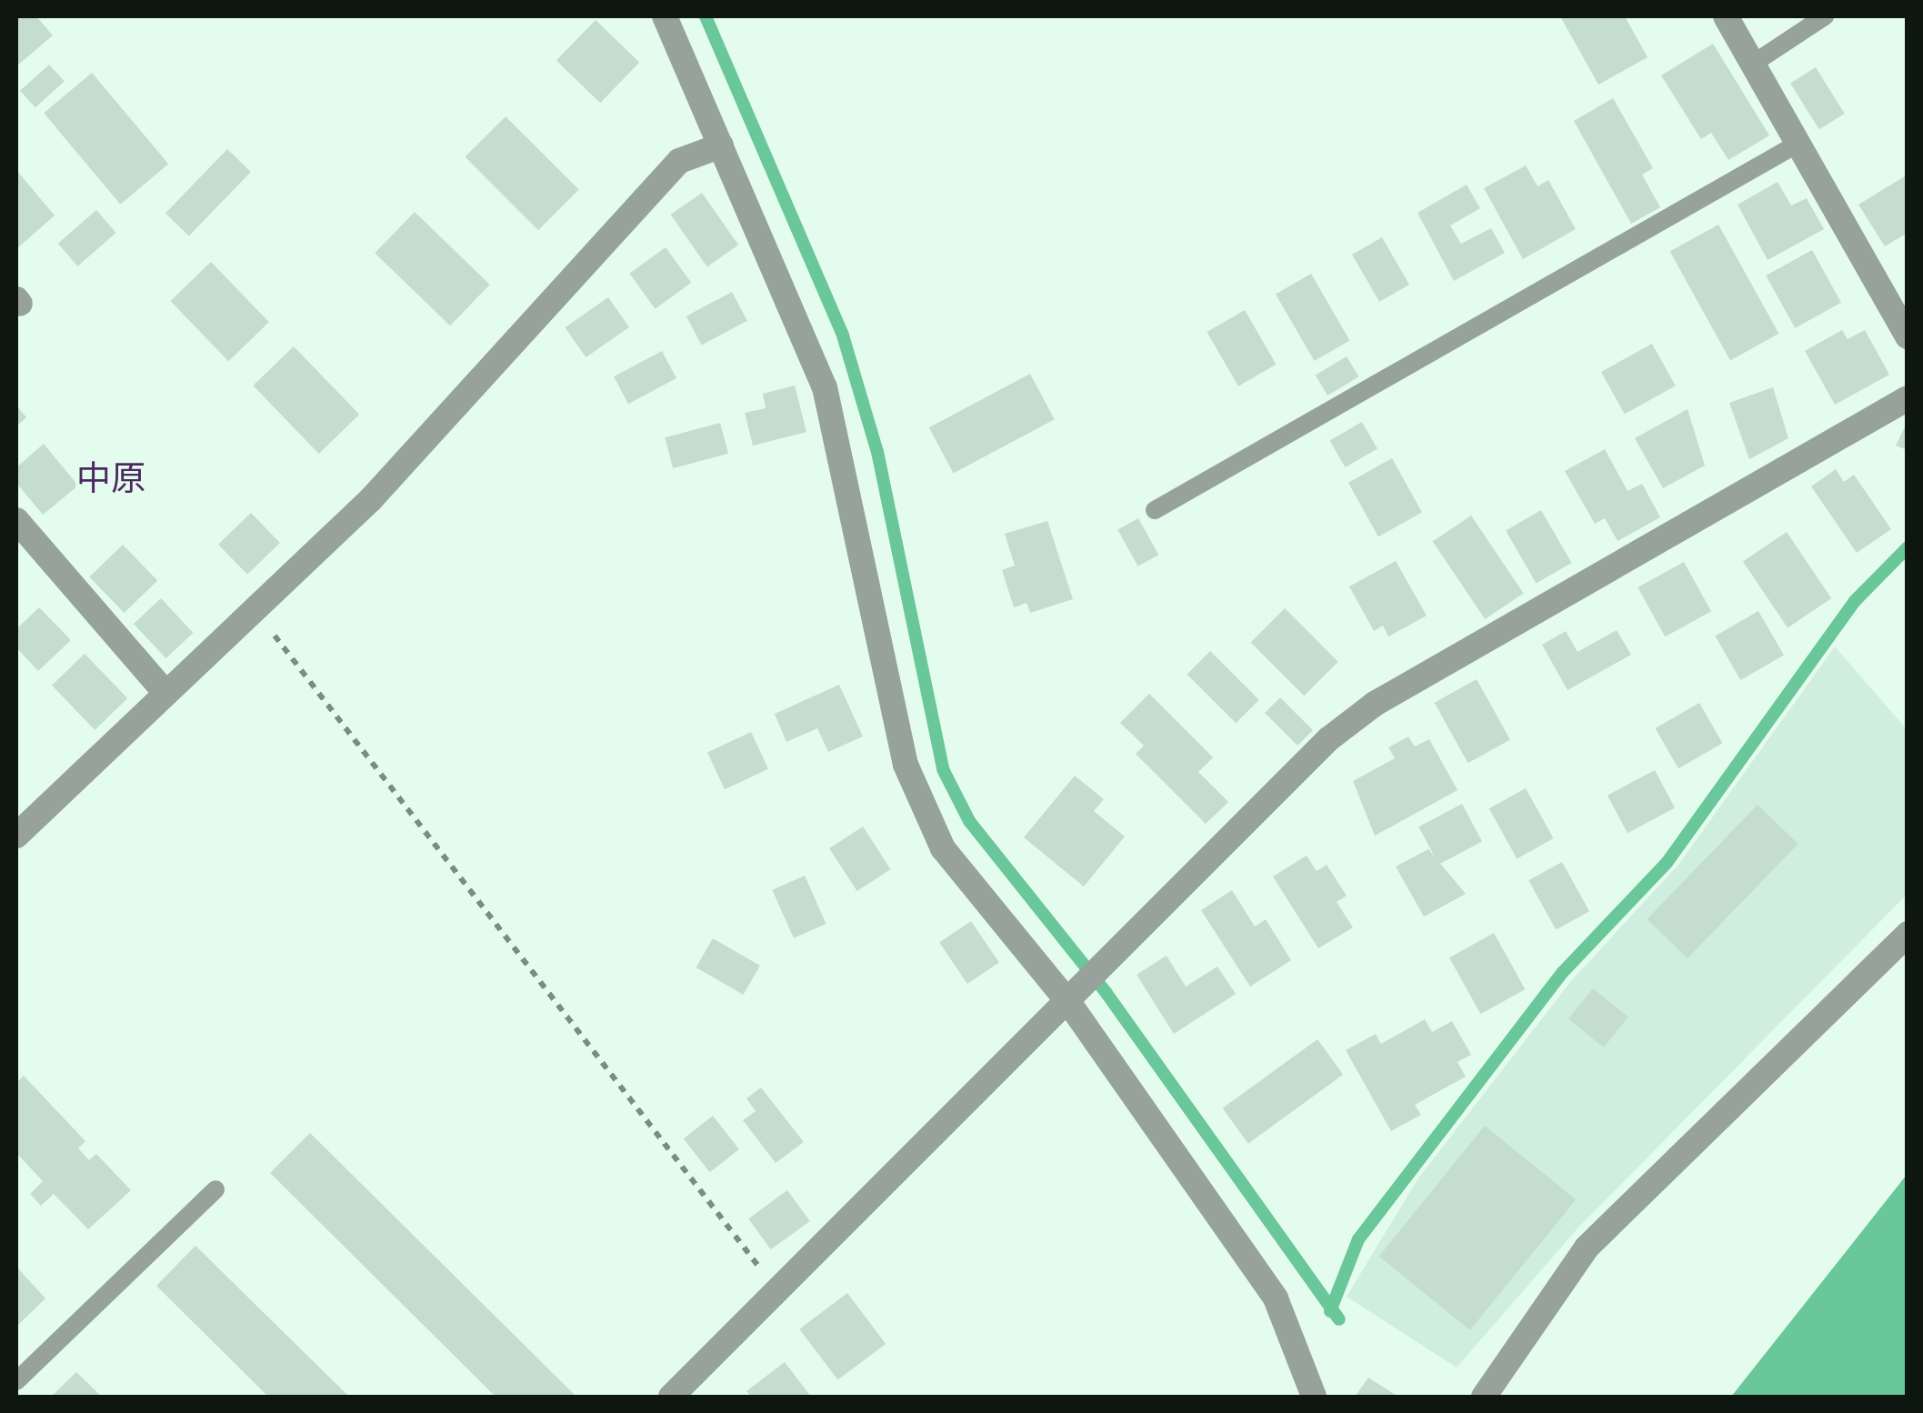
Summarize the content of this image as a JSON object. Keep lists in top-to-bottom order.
{
  "districts": ["中原"]
}
